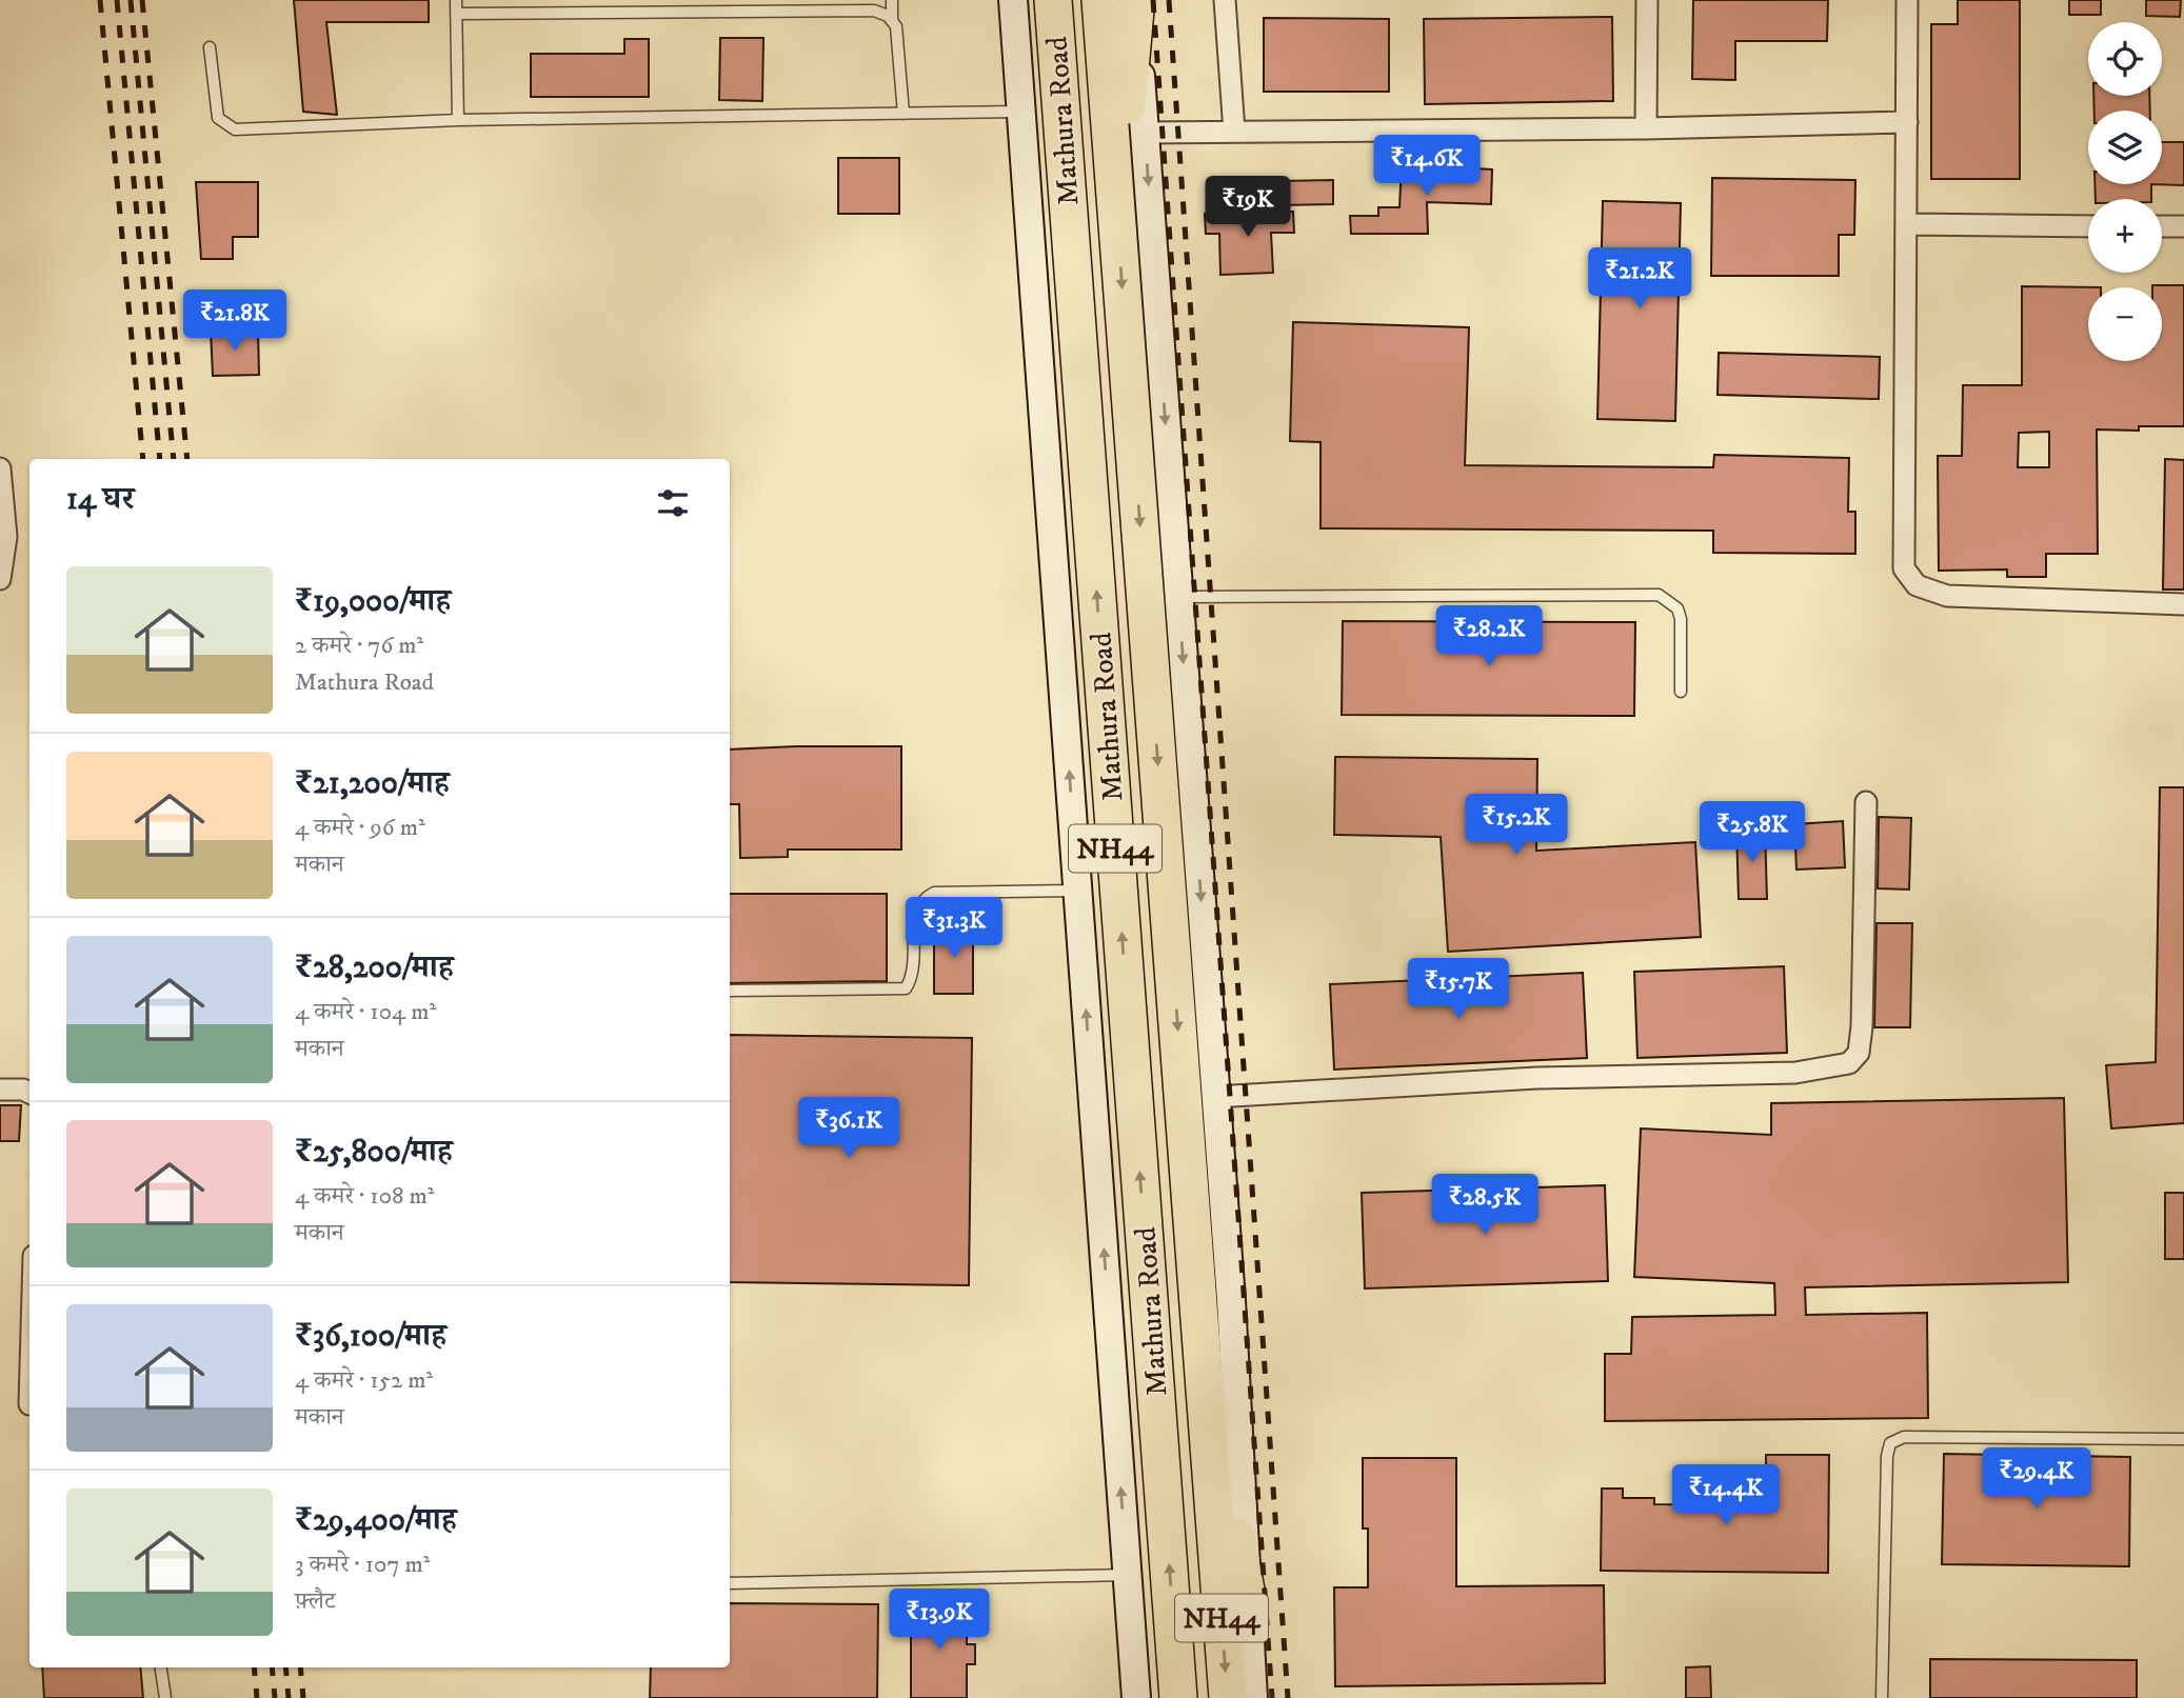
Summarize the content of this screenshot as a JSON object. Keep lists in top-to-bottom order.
{
  "streets": {
    "highway": ["Mathura Road", "NH44"]
  },
  "crossings": [
    ["Mathura Road", "NH44"]
  ],
  "page": {
    "map_buttons": ["+", "−"],
    "price": [
      "₹14.6K",
      "₹19K",
      "₹21.2K",
      "₹21.8K",
      "₹28.2K",
      "₹15.2K",
      "₹25.8K",
      "₹31.3K",
      "₹15.7K",
      "₹36.1K",
      "₹28.5K",
      "₹29.4K",
      "₹14.4K",
      "₹13.9K"
    ],
    "heading": "14 घर",
    "list": [
      {
        "name": "₹19,000/माह",
        "note": "2 कमरे · 76 m² · Mathura Road"
      },
      {
        "name": "₹21,200/माह",
        "note": "4 कमरे · 96 m² · मकान"
      },
      {
        "name": "₹28,200/माह",
        "note": "4 कमरे · 104 m² · मकान"
      },
      {
        "name": "₹25,800/माह",
        "note": "4 कमरे · 108 m² · मकान"
      },
      {
        "name": "₹36,100/माह",
        "note": "4 कमरे · 152 m² · मकान"
      },
      {
        "name": "₹29,400/माह",
        "note": "3 कमरे · 107 m² · फ़्लैट"
      }
    ]
  }
}
